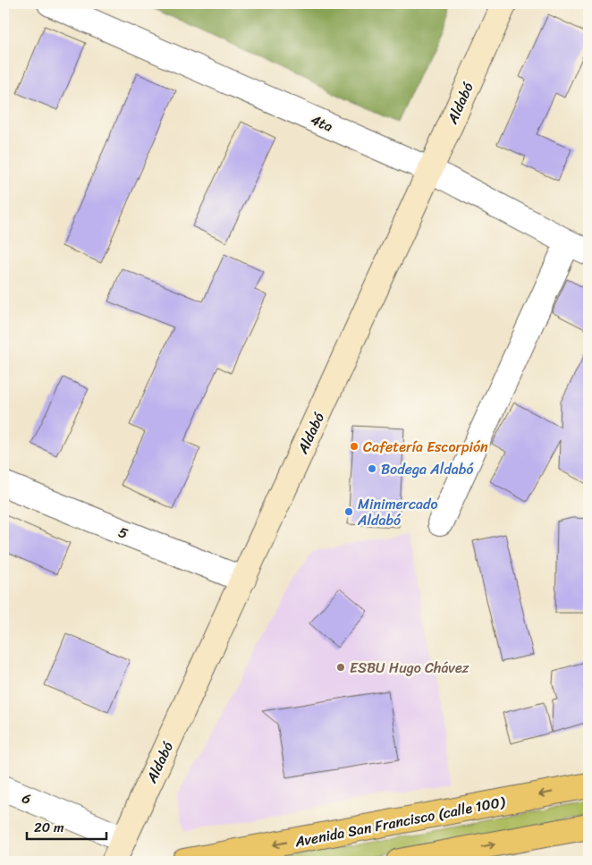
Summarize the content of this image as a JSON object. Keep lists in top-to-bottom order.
{
  "streets": {
    "highway": ["Avenida San Francisco (calle 100)"],
    "main road": ["Aldabó"],
    "street": ["4ta", "5", "6"]
  },
  "crossings": [
    ["Aldabó", "4ta"],
    ["Aldabó", "5"],
    ["Aldabó", "6"]
  ],
  "places": [
    "Cafetería Escorpión",
    "Bodega Aldabó",
    "Minimercado Aldabó",
    "ESBU Hugo Chávez"
  ],
  "scale_bar": "20 m"
}
